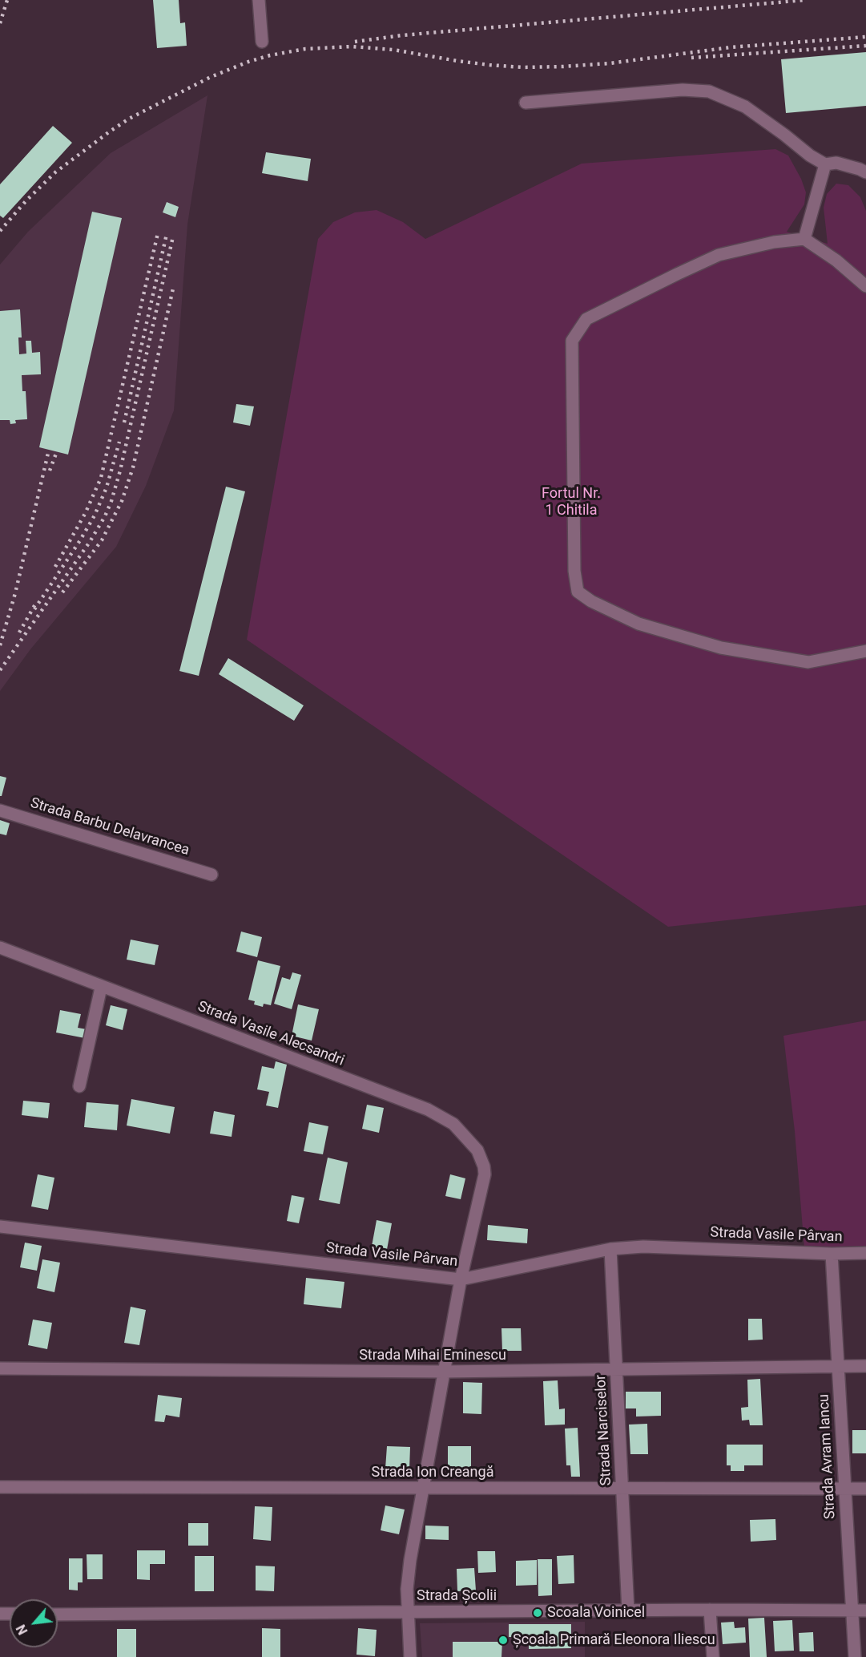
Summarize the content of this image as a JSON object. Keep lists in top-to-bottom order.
{
  "streets": {
    "street": [
      "Strada Barbu Delavrancea",
      "Strada Vasile Alecsandri",
      "Strada Vasile Pârvan",
      "Strada Mihai Eminescu",
      "Strada Narciselor",
      "Strada Avram Iancu",
      "Strada Ion Creangă",
      "Strada Școlii"
    ]
  },
  "crossings": [
    ["Strada Vasile Alecsandri", "Strada Vasile Pârvan"],
    ["Strada Vasile Alecsandri", "Strada Mihai Eminescu"],
    ["Strada Vasile Alecsandri", "Strada Ion Creangă"],
    ["Strada Vasile Alecsandri", "Strada Școlii"],
    ["Strada Vasile Pârvan", "Strada Narciselor"],
    ["Strada Vasile Pârvan", "Strada Avram Iancu"],
    ["Strada Mihai Eminescu", "Strada Narciselor"],
    ["Strada Mihai Eminescu", "Strada Avram Iancu"],
    ["Strada Narciselor", "Strada Ion Creangă"],
    ["Strada Narciselor", "Strada Școlii"],
    ["Strada Avram Iancu", "Strada Ion Creangă"],
    ["Strada Avram Iancu", "Strada Școlii"]
  ],
  "parks": ["Fortul Nr. 1 Chitila"],
  "places": ["Scoala Voinicel", "Școala Primară Eleonora Iliescu"],
  "north": "bottom left"
}
